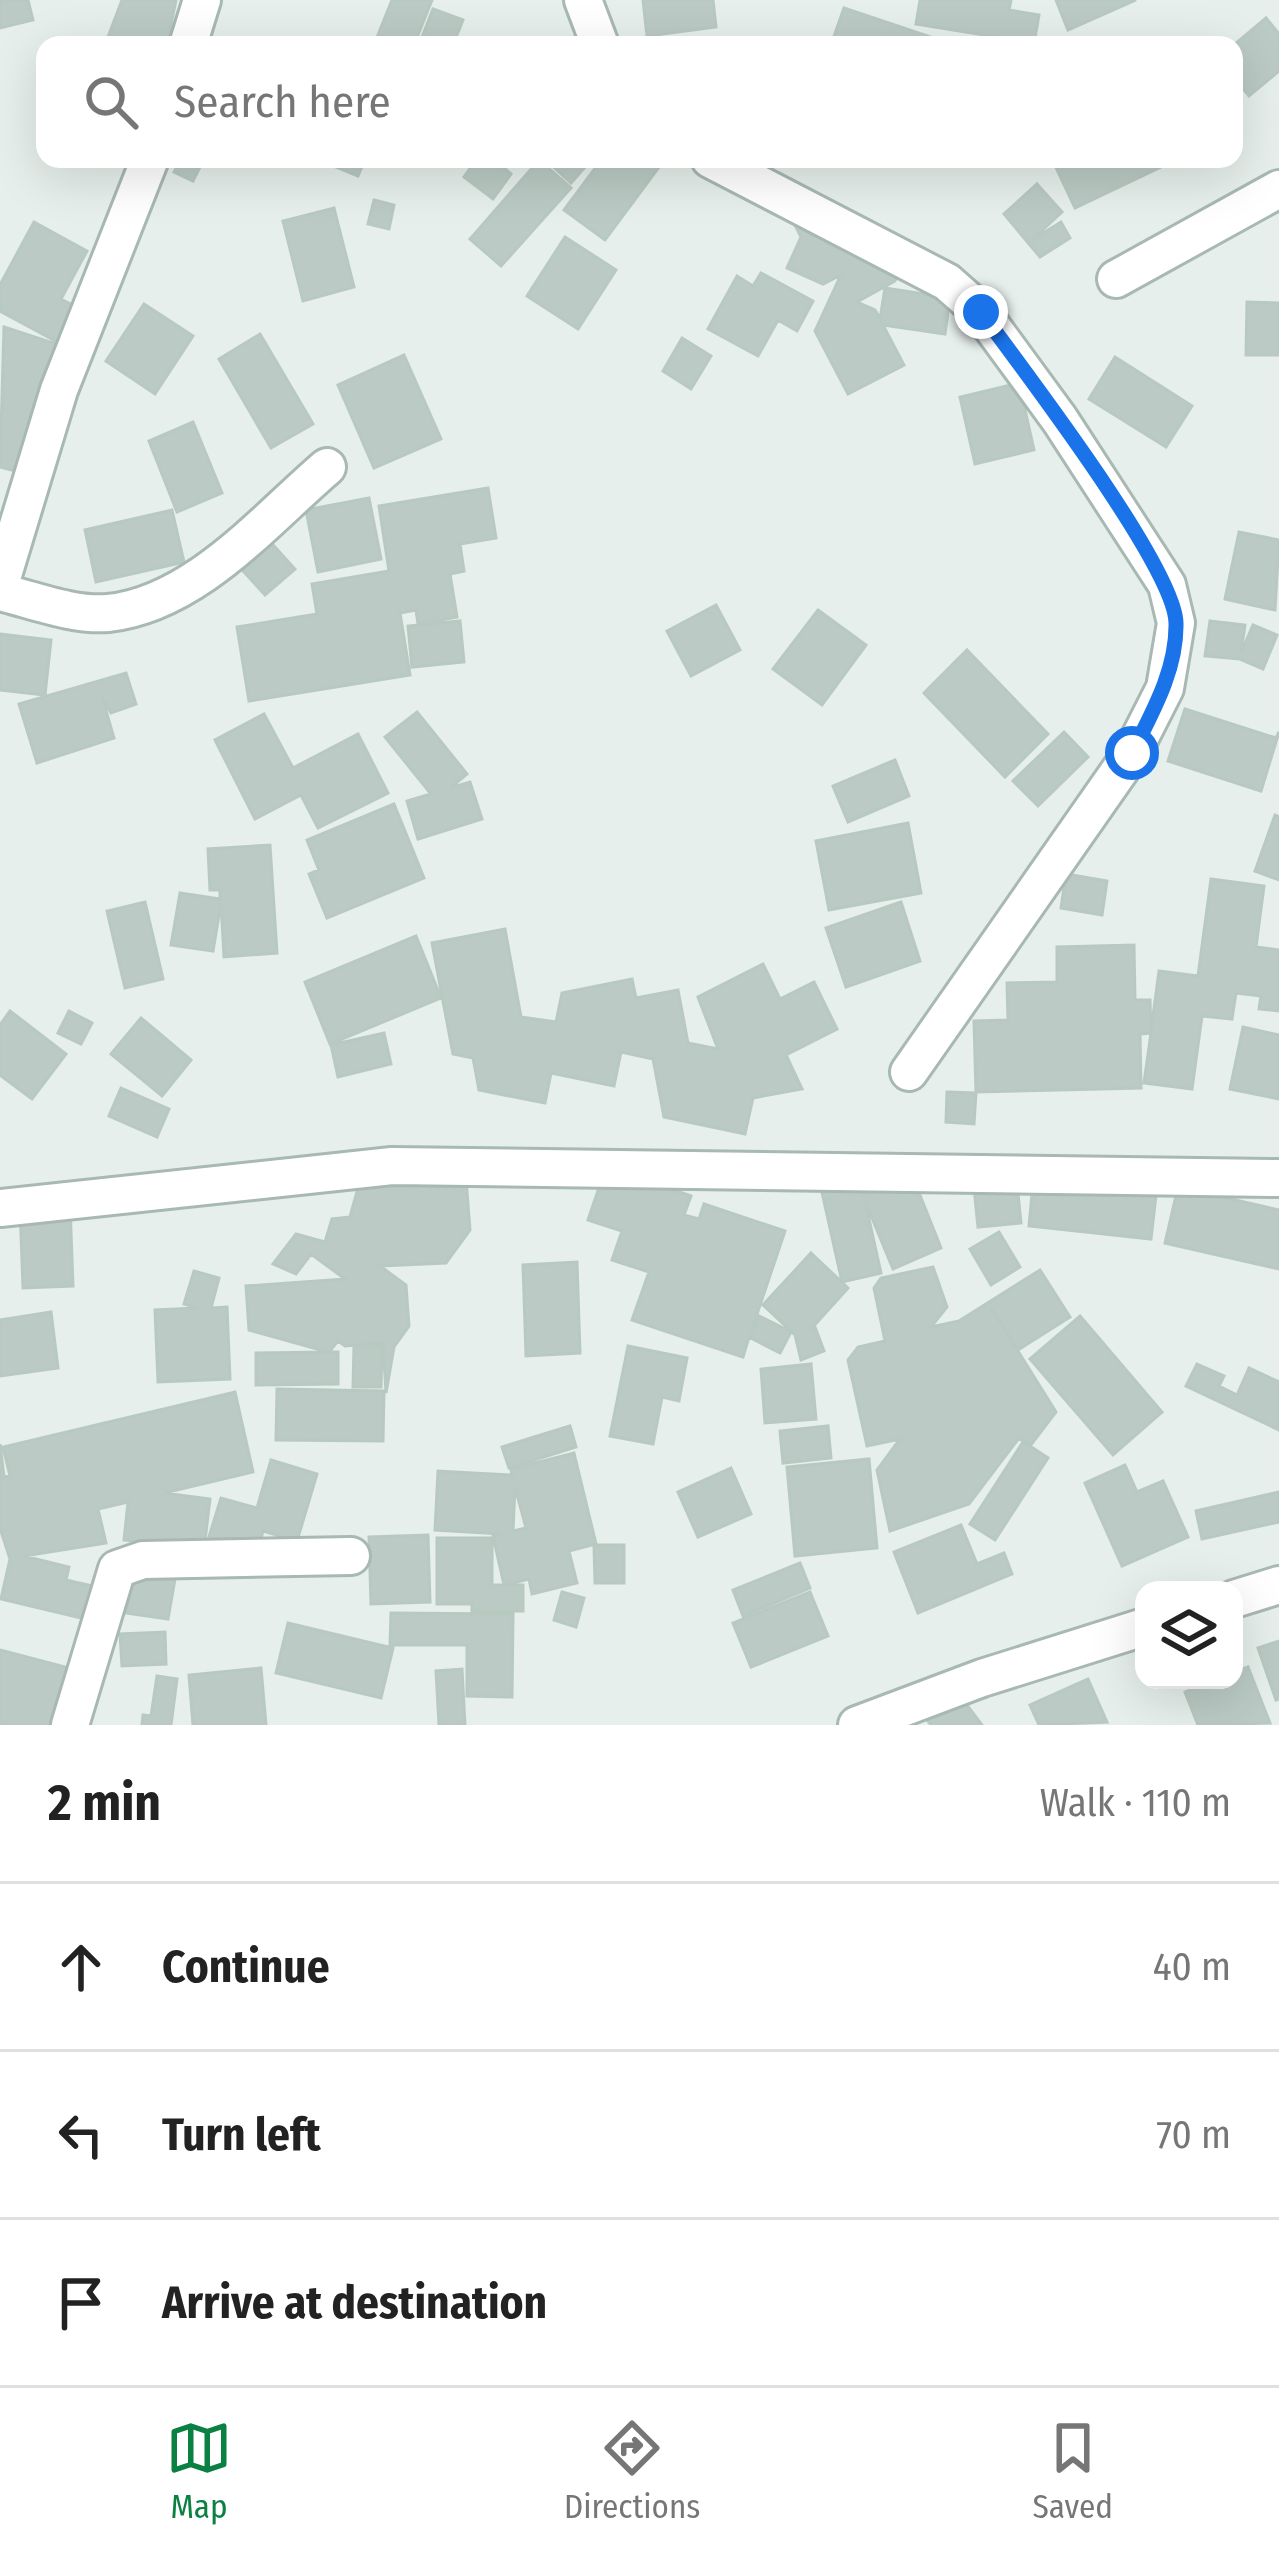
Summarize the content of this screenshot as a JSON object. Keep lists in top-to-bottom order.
{
  "page": {
    "search": "Search here",
    "heading": ["2 min", "Walk · 110 m"],
    "list": [
      ["Continue", "40 m"],
      ["Turn left", "70 m"],
      "Arrive at destination"
    ],
    "nav": ["Map", "Directions", "Saved"]
  }
}
